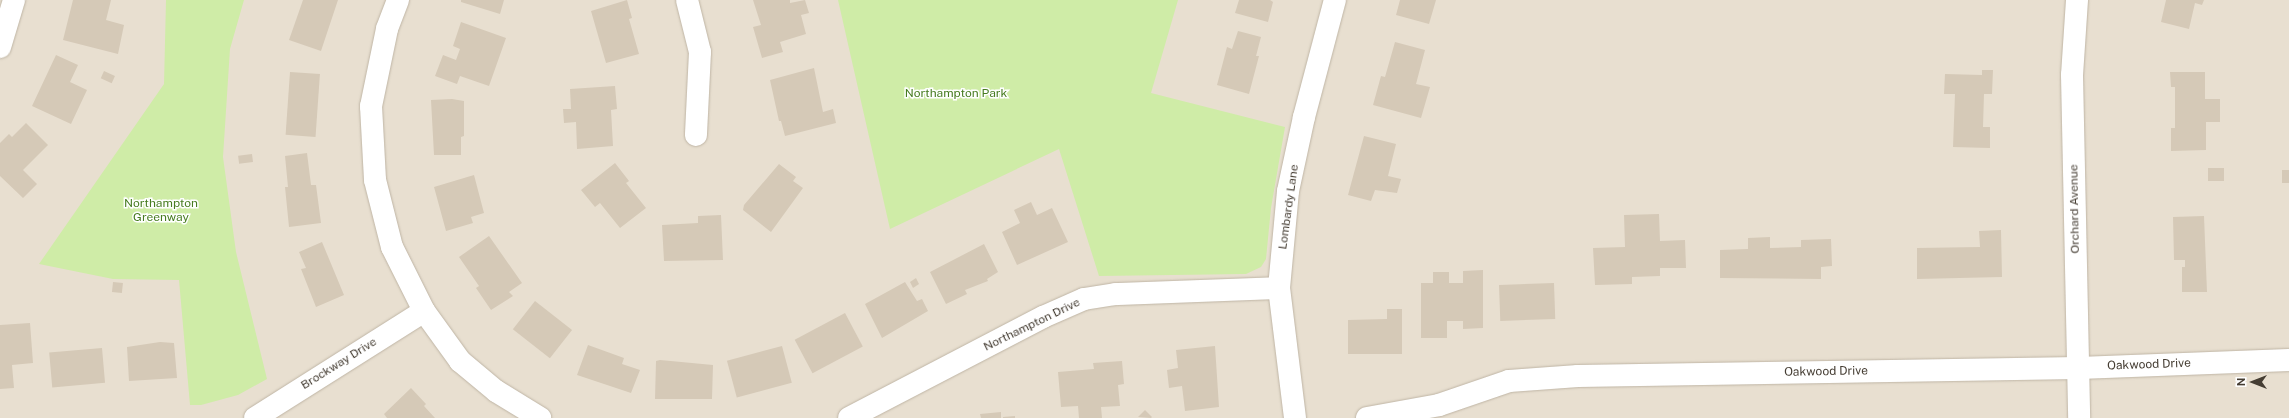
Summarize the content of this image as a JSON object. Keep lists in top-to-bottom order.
{
  "streets": {
    "street": [
      "Lombardy Lane",
      "Orchard Avenue",
      "Northampton Drive",
      "Brockway Drive",
      "Oakwood Drive"
    ]
  },
  "crossings": [
    ["Lombardy Lane", "Northampton Drive"],
    ["Orchard Avenue", "Oakwood Drive"]
  ],
  "parks": ["Northampton Park", "Northampton Greenway"],
  "north": "left"
}
